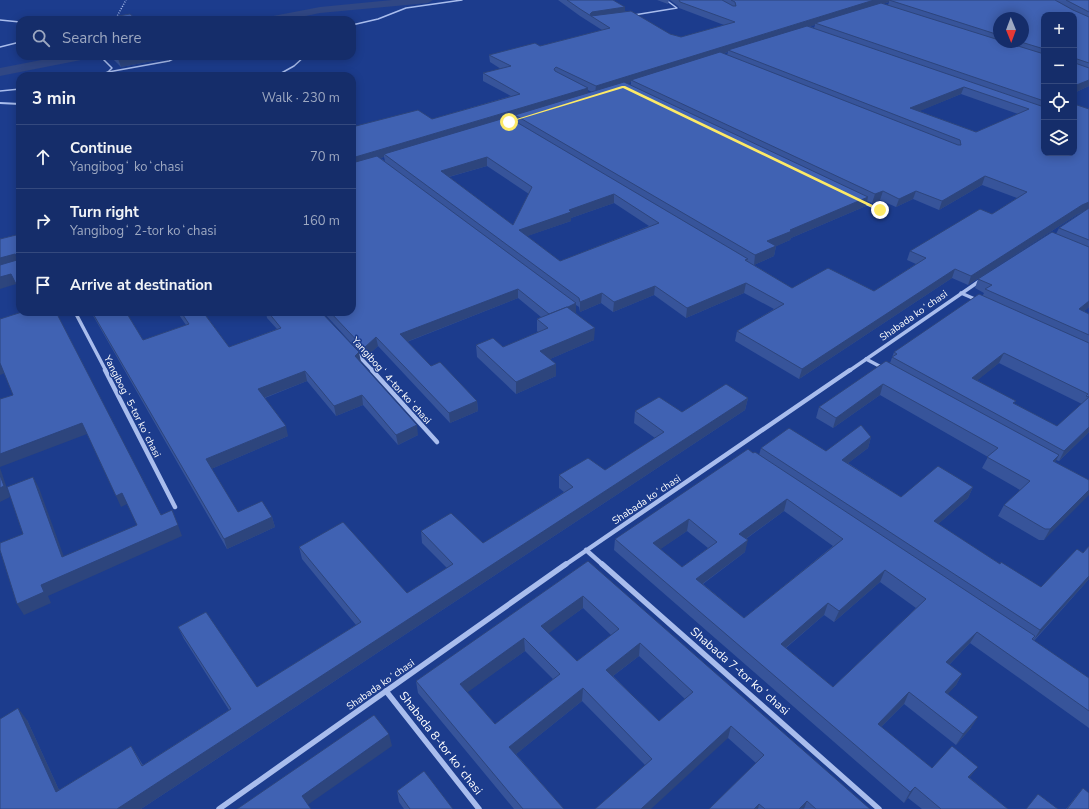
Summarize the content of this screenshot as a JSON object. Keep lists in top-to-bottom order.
{
  "streets": {
    "street": [
      "Shabada koʻchasi",
      "Yangibogʻ 4-tor koʻchasi",
      "Yangibogʻ 5-tor koʻchasi",
      "Shabada 7-tor koʻchasi",
      "Shabada 8-tor koʻchasi"
    ]
  },
  "crossings": [
    ["Shabada koʻchasi", "Shabada 7-tor koʻchasi"],
    ["Shabada koʻchasi", "Shabada 8-tor koʻchasi"]
  ],
  "north": "bottom",
  "page": {
    "map_buttons": ["+", "−"],
    "search": "Search here",
    "heading": ["3 min", "Walk · 230 m"],
    "list": [
      ["Continue", "Yangibogʻ koʻchasi", "70 m"],
      ["Turn right", "Yangibogʻ 2-tor koʻchasi", "160 m"],
      "Arrive at destination"
    ]
  }
}
